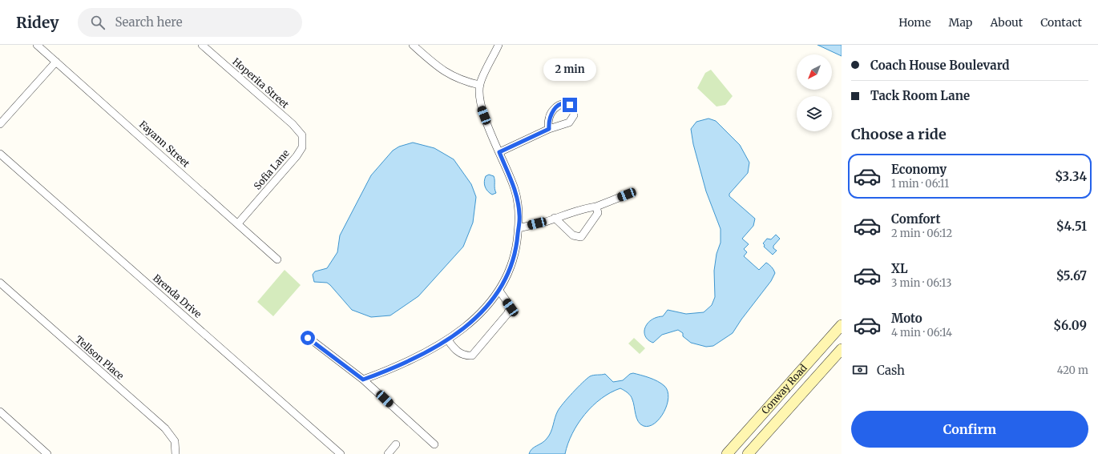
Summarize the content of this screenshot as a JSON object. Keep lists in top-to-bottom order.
{
  "streets": {
    "main road": ["Conway Road"],
    "street": [
      "Hoperita Street",
      "Fayann Street",
      "Sofia Lane",
      "Brenda Drive",
      "Tellson Place"
    ]
  },
  "crossings": [
    ["Hoperita Street", "Sofia Lane"],
    ["Fayann Street", "Sofia Lane"]
  ],
  "north": "bottom left",
  "page": {
    "header": "Ridey",
    "search": "Search here",
    "nav": [
      "Home",
      "Map",
      "About",
      "Contact"
    ],
    "banner": ["Coach House Boulevard", "Tack Room Lane"],
    "bubble": "2 min",
    "heading": "Choose a ride",
    "list": [
      {
        "name": "Economy",
        "note": "1 min · 06:11",
        "value": "$3.34"
      },
      {
        "name": "Comfort",
        "note": "2 min · 06:12",
        "value": "$4.51"
      },
      {
        "name": "XL",
        "note": "3 min · 06:13",
        "value": "$5.67"
      },
      {
        "name": "Moto",
        "note": "4 min · 06:14",
        "value": "$6.09"
      }
    ],
    "pay": ["Cash", "420 m"],
    "buttons": "Confirm"
  }
}
